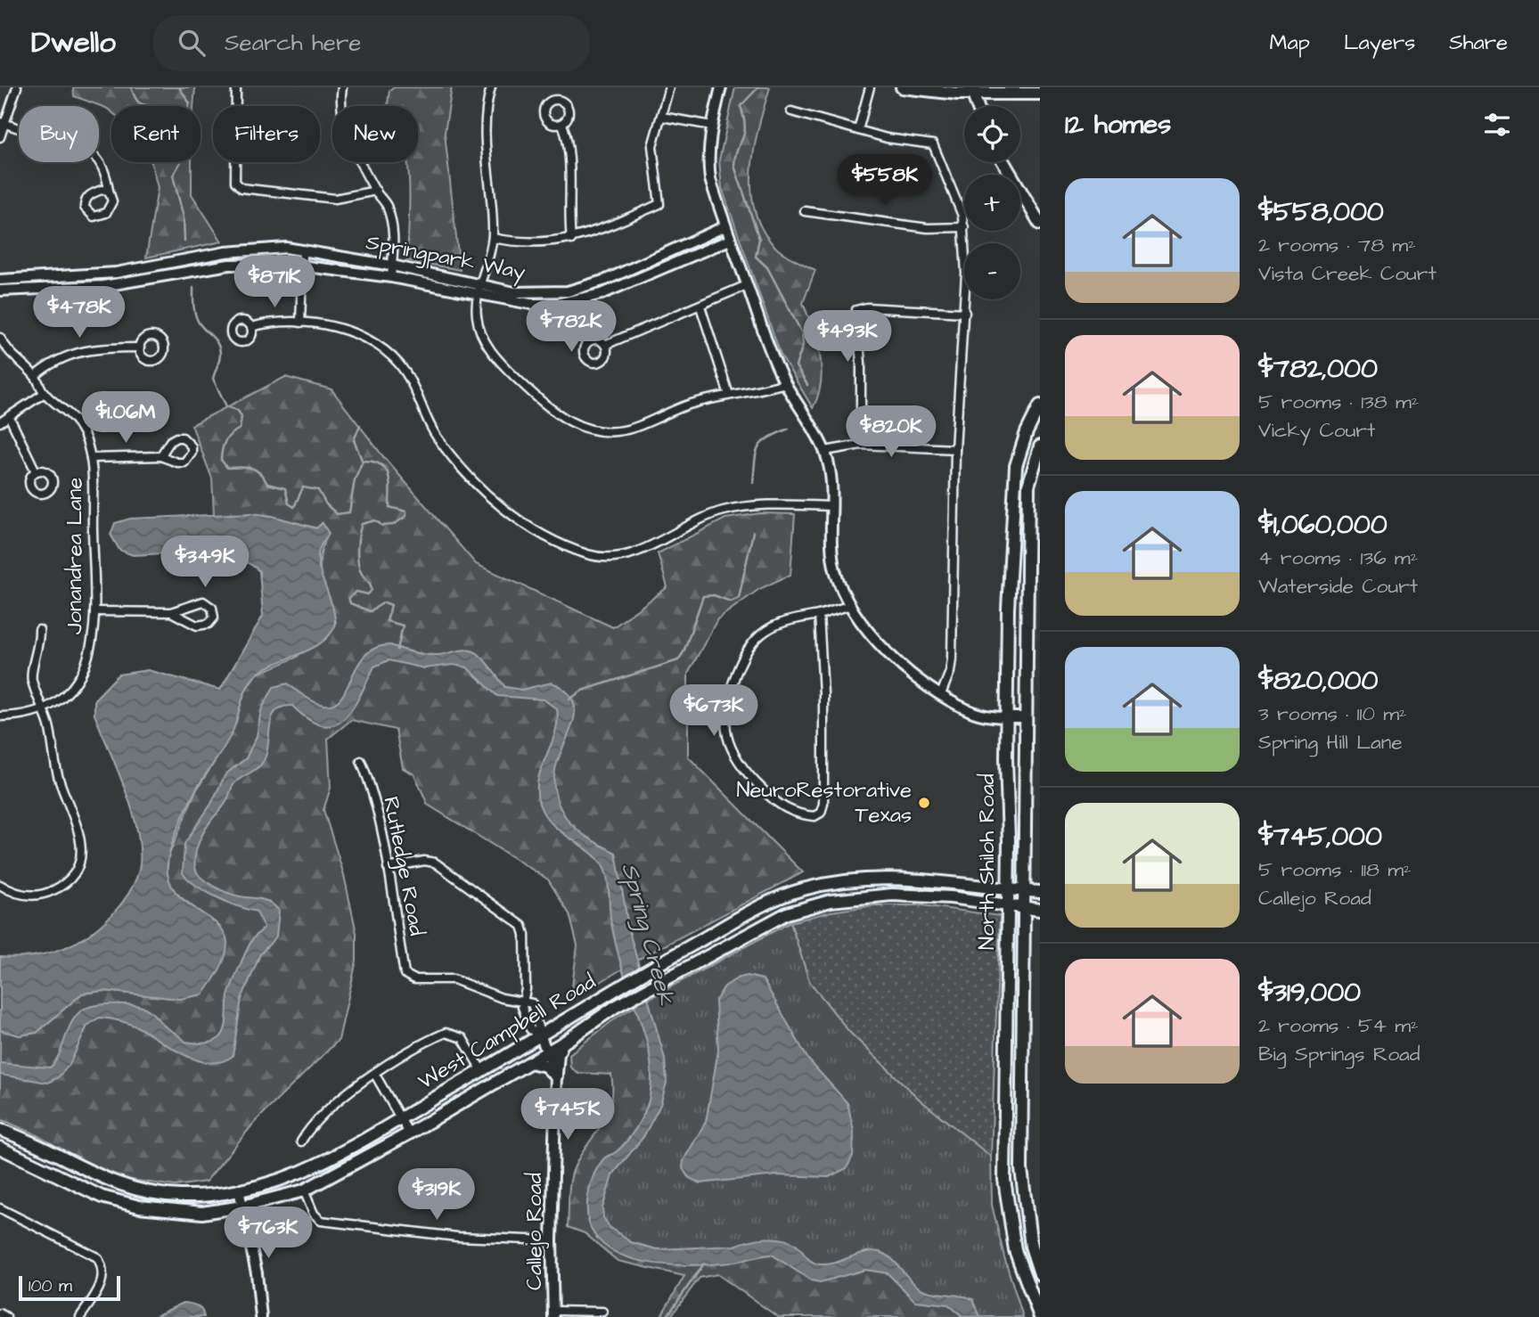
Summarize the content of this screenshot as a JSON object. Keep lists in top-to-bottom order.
{
  "streets": {
    "main road": ["North Shiloh Road", "West Campbell Road"],
    "street": [
      "Springpark Way",
      "Jonandrea Lane",
      "Rutledge Road",
      "Callejo Road"
    ]
  },
  "crossings": [
    ["North Shiloh Road", "West Campbell Road"],
    ["Rutledge Road", "Callejo Road"],
    ["West Campbell Road", "Callejo Road"]
  ],
  "water": ["Spring Creek"],
  "places": ["NeuroRestorative Texas"],
  "scale_bar": "100 m",
  "page": {
    "header": "Dwello",
    "search": "Search here",
    "nav": ["Map", "Layers", "Share"],
    "heading": "12 homes",
    "map_buttons": ["+", "−"],
    "chip": [
      "Buy",
      "Rent",
      "Filters",
      "New"
    ],
    "price": [
      "$558K",
      "$871K",
      "$478K",
      "$782K",
      "$493K",
      "$1.06M",
      "$820K",
      "$349K",
      "$673K",
      "$745K",
      "$319K",
      "$763K"
    ],
    "list": [
      {
        "name": "$558,000",
        "note": "2 rooms · 78 m² · Vista Creek Court"
      },
      {
        "name": "$782,000",
        "note": "5 rooms · 138 m² · Vicky Court"
      },
      {
        "name": "$1,060,000",
        "note": "4 rooms · 136 m² · Waterside Court"
      },
      {
        "name": "$820,000",
        "note": "3 rooms · 110 m² · Spring Hill Lane"
      },
      {
        "name": "$745,000",
        "note": "5 rooms · 118 m² · Callejo Road"
      },
      {
        "name": "$319,000",
        "note": "2 rooms · 54 m² · Big Springs Road"
      }
    ],
    "scale": "100 m"
  }
}
